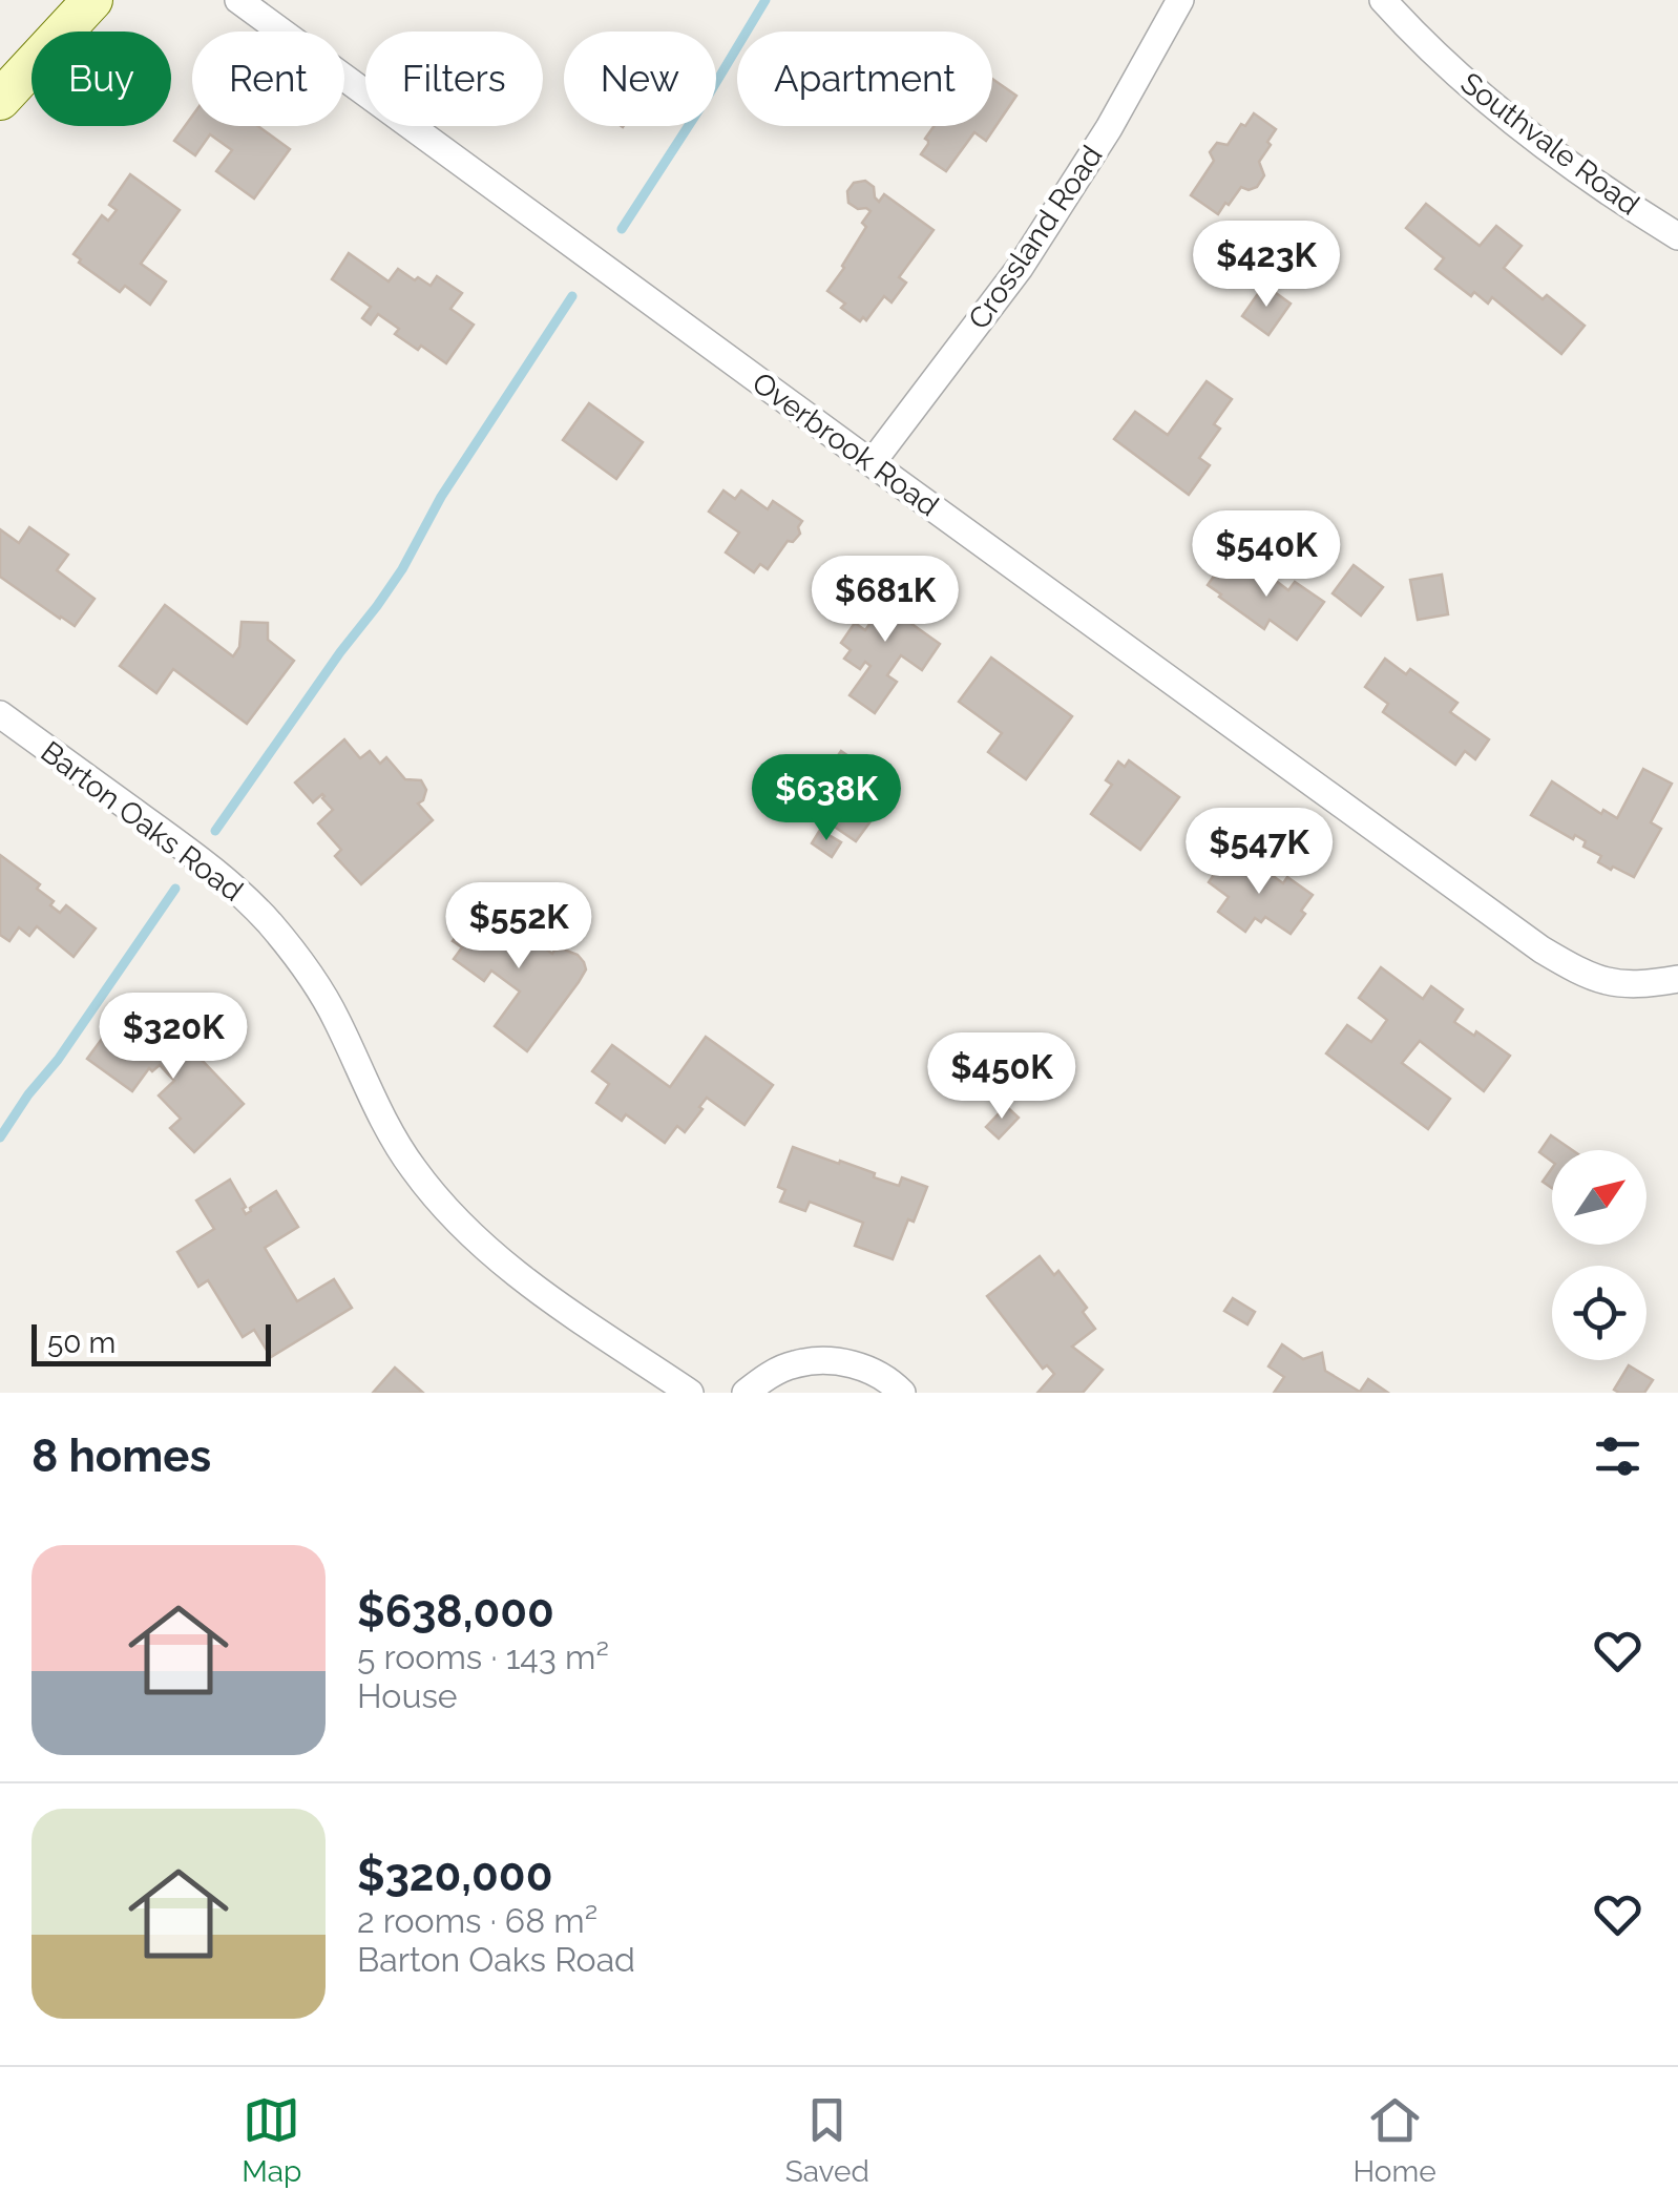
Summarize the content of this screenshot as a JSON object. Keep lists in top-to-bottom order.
{
  "streets": {
    "street": [
      "Southvale Road",
      "Crossland Road",
      "Overbrook Road",
      "Barton Oaks Road"
    ]
  },
  "crossings": [
    ["Crossland Road", "Overbrook Road"]
  ],
  "scale_bar": "50 m",
  "north": "top right",
  "page": {
    "chip": [
      "Buy",
      "Rent",
      "Filters",
      "New",
      "Apartment"
    ],
    "price": [
      "$423K",
      "$540K",
      "$681K",
      "$638K",
      "$547K",
      "$552K",
      "$320K",
      "$450K"
    ],
    "scale": "50 m",
    "heading": "8 homes",
    "list": [
      {
        "name": "$638,000",
        "note": "5 rooms · 143 m² · House"
      },
      {
        "name": "$320,000",
        "note": "2 rooms · 68 m² · Barton Oaks Road"
      }
    ],
    "tabs": ["Map", "Saved", "Home"]
  }
}
